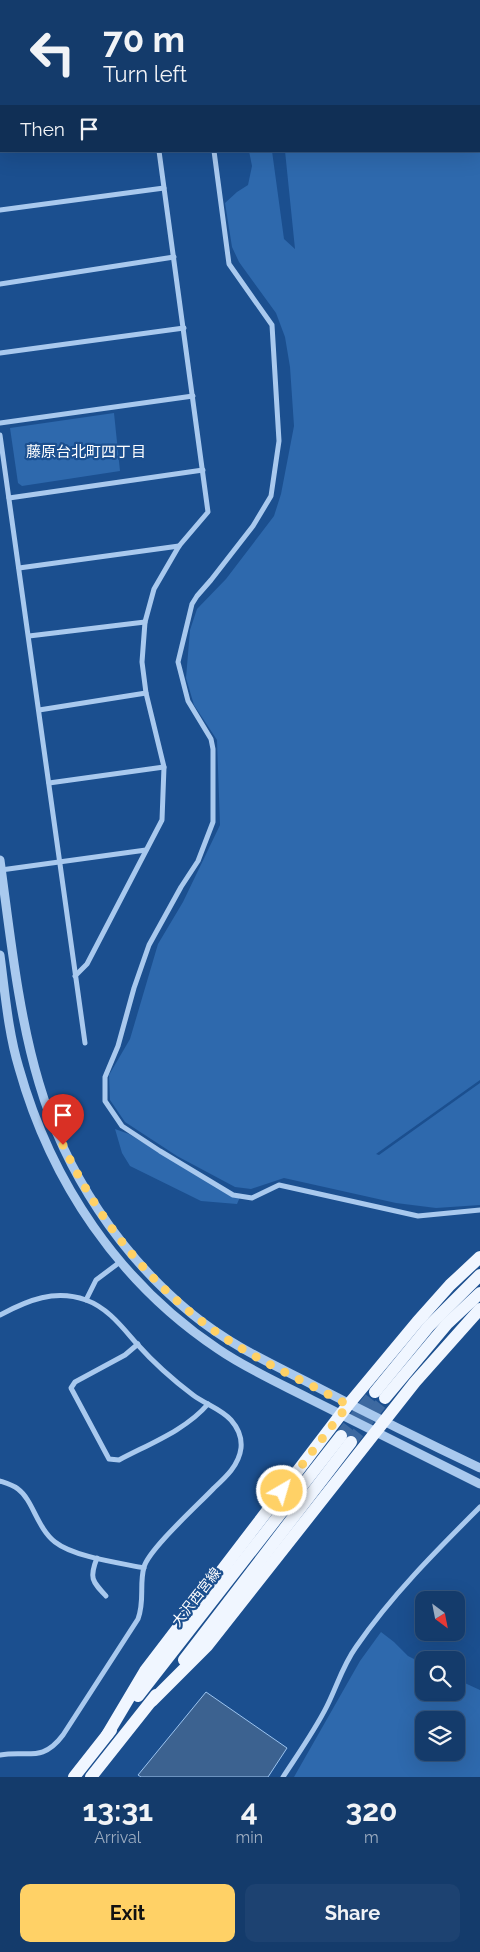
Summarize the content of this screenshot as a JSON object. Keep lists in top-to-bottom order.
{
  "streets": {
    "main road": ["大沢西宮線"]
  },
  "districts": ["藤原台北町四丁目"],
  "north": "bottom right",
  "page": {
    "turn": ["70 m", "Turn left"],
    "then": "Then",
    "eta": [
      "13:31",
      "Arrival",
      "4",
      "min",
      "320",
      "m"
    ],
    "buttons": ["Exit", "Share"]
  }
}
